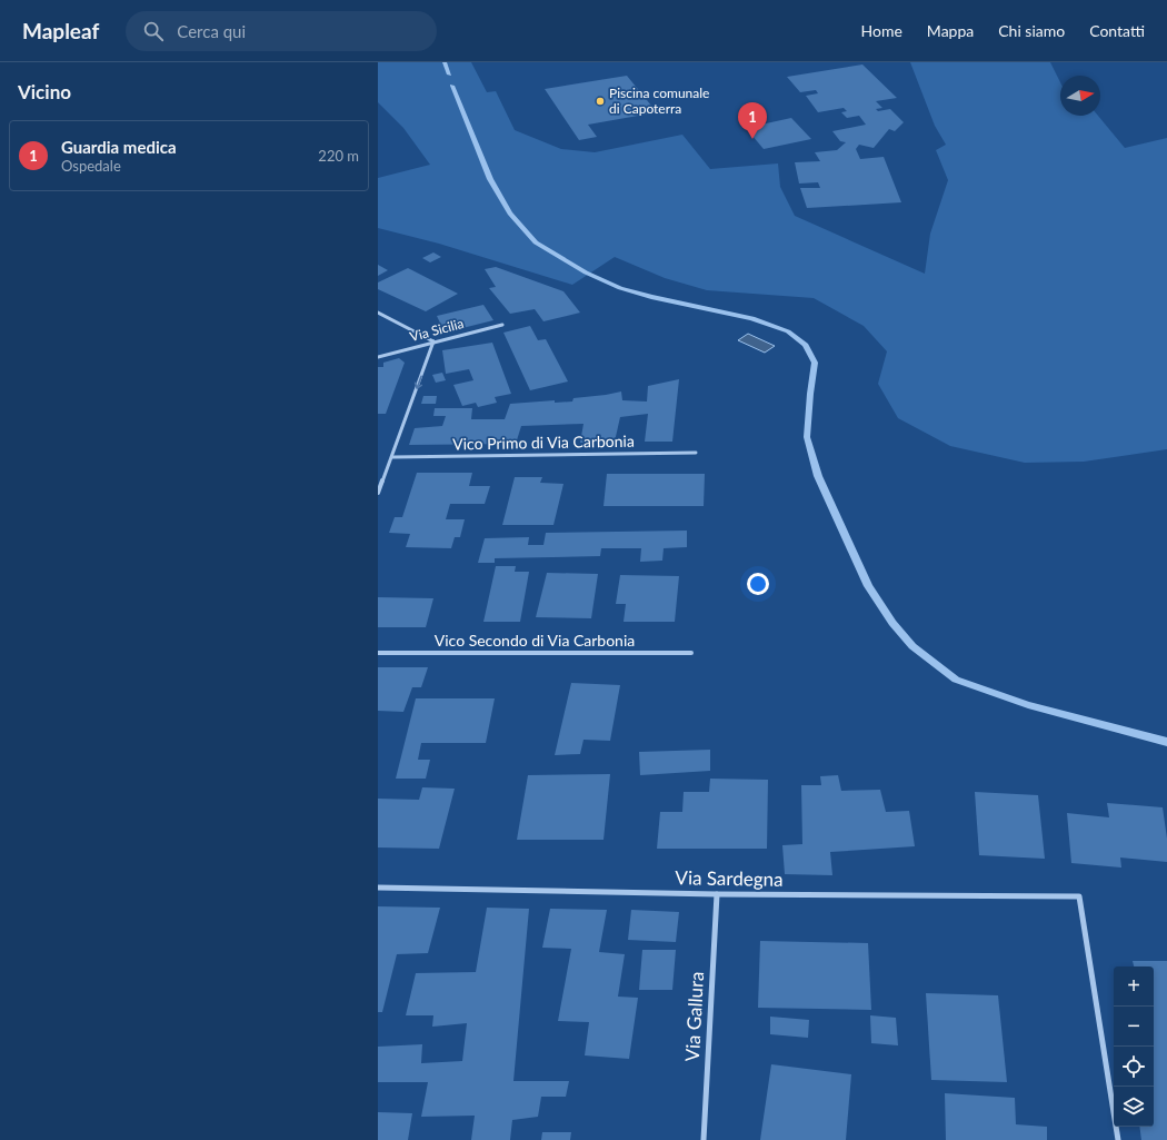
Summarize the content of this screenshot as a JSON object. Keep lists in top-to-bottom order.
{
  "streets": {
    "street": [
      "Via Sicilia",
      "Vico Primo di Via Carbonia",
      "Vico Secondo di Via Carbonia",
      "Via Sardegna",
      "Via Gallura"
    ]
  },
  "crossings": [
    ["Via Sardegna", "Via Gallura"]
  ],
  "places": ["Piscina comunale di Capoterra"],
  "north": "right",
  "page": {
    "header": "Mapleaf",
    "search": "Cerca qui",
    "nav": [
      "Home",
      "Mappa",
      "Chi siamo",
      "Contatti"
    ],
    "heading": "Vicino",
    "pins": "1",
    "list": [
      {
        "mark": "1",
        "name": "Guardia medica",
        "note": "Ospedale",
        "value": "220 m"
      }
    ],
    "map_buttons": ["+", "−"]
  }
}
